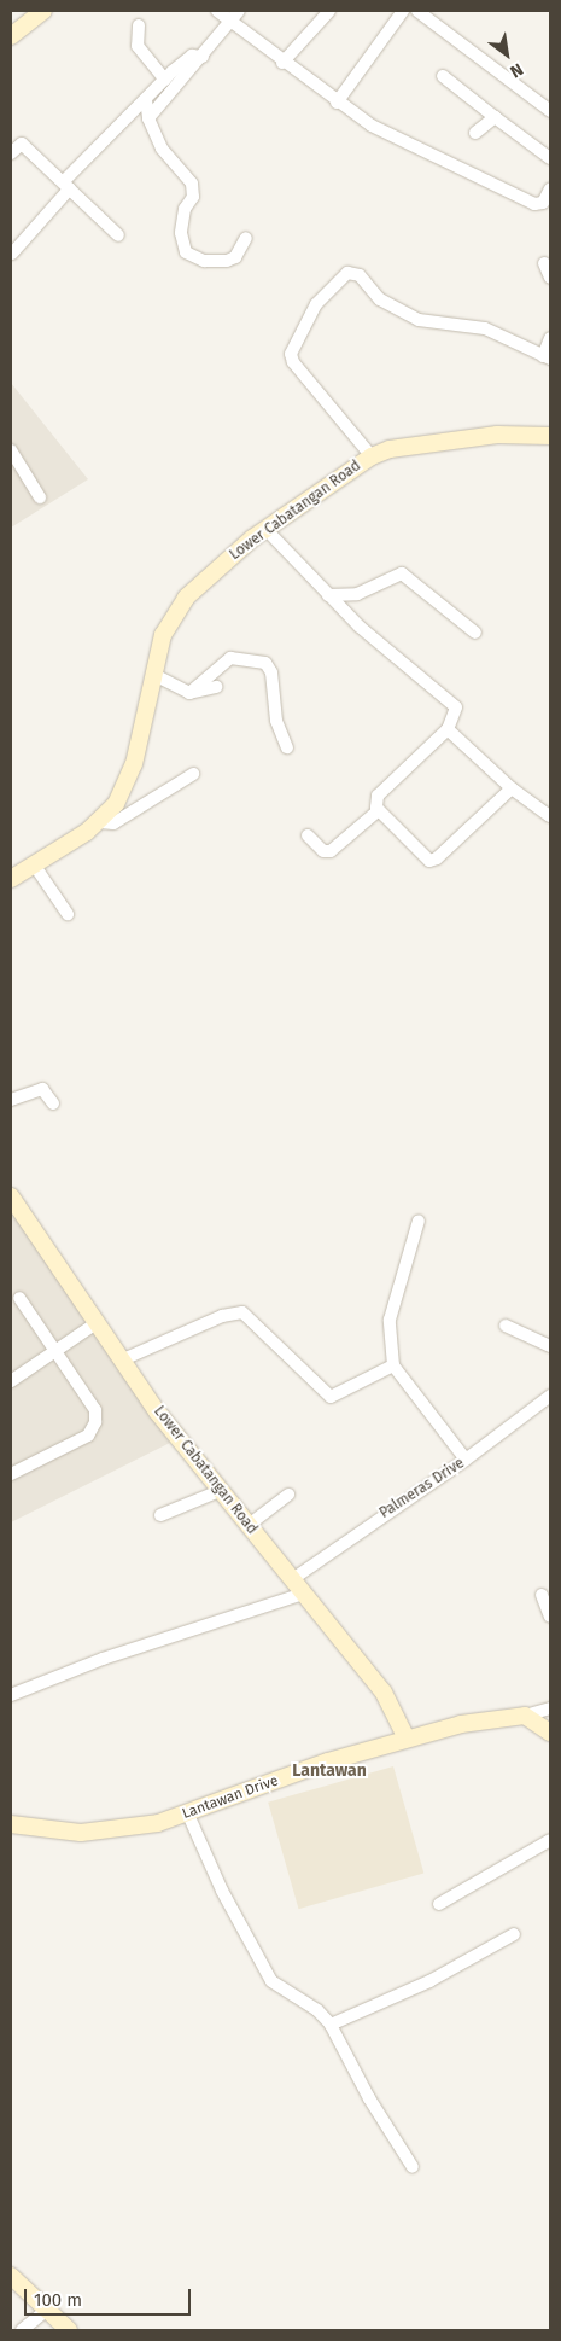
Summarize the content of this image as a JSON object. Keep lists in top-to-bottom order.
{
  "streets": {
    "street": ["Lower Cabatangan Road", "Palmeras Drive", "Lantawan Drive"]
  },
  "crossings": [
    ["Lower Cabatangan Road", "Palmeras Drive"],
    ["Lower Cabatangan Road", "Lantawan Drive"]
  ],
  "districts": ["Lantawan"],
  "scale_bar": "100 m",
  "north": "bottom right"
}
